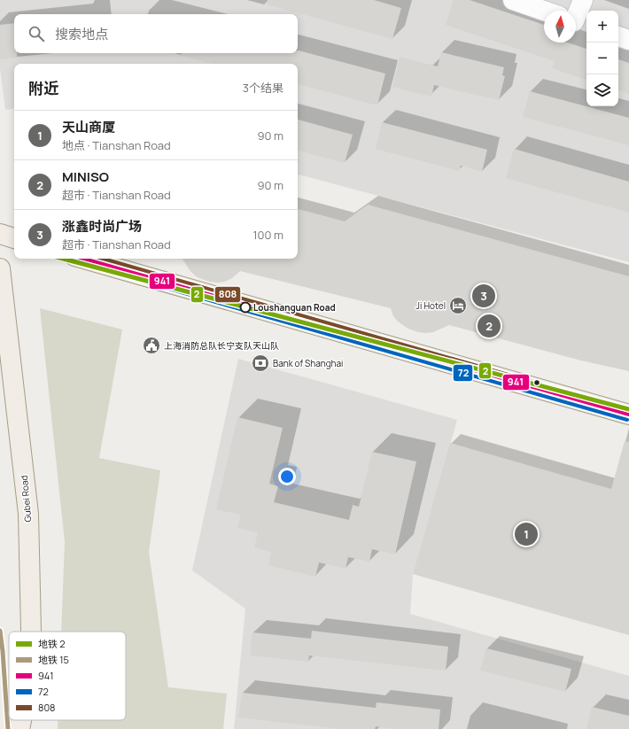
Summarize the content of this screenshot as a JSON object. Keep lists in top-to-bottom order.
{
  "streets": {
    "main road": ["Gubei Road"]
  },
  "places": {
    "hotel": ["Ji Hotel"],
    "other": ["Loushanguan Road"],
    "public building": ["上海消防总队长宁支队天山队"],
    "bank": ["Bank of Shanghai"]
  },
  "lines": [
    "metro line 2",
    "transit line 941",
    "transit line 808",
    "transit line 72",
    "metro line 15"
  ],
  "legend": [
    "地铁 2",
    "地铁 15",
    "941",
    "72",
    "808"
  ],
  "north": "top",
  "page": {
    "map_buttons": ["+", "−"],
    "search": "搜索地点",
    "heading": ["附近", "3个结果"],
    "list": [
      {
        "mark": "1",
        "name": "天山商厦",
        "note": "地点 · Tianshan Road",
        "value": "90 m"
      },
      {
        "mark": "2",
        "name": "MINISO",
        "note": "超市 · Tianshan Road",
        "value": "90 m"
      },
      {
        "mark": "3",
        "name": "涨鑫时尚广场",
        "note": "超市 · Tianshan Road",
        "value": "100 m"
      }
    ],
    "pins": ["3", "2", "1"]
  }
}
